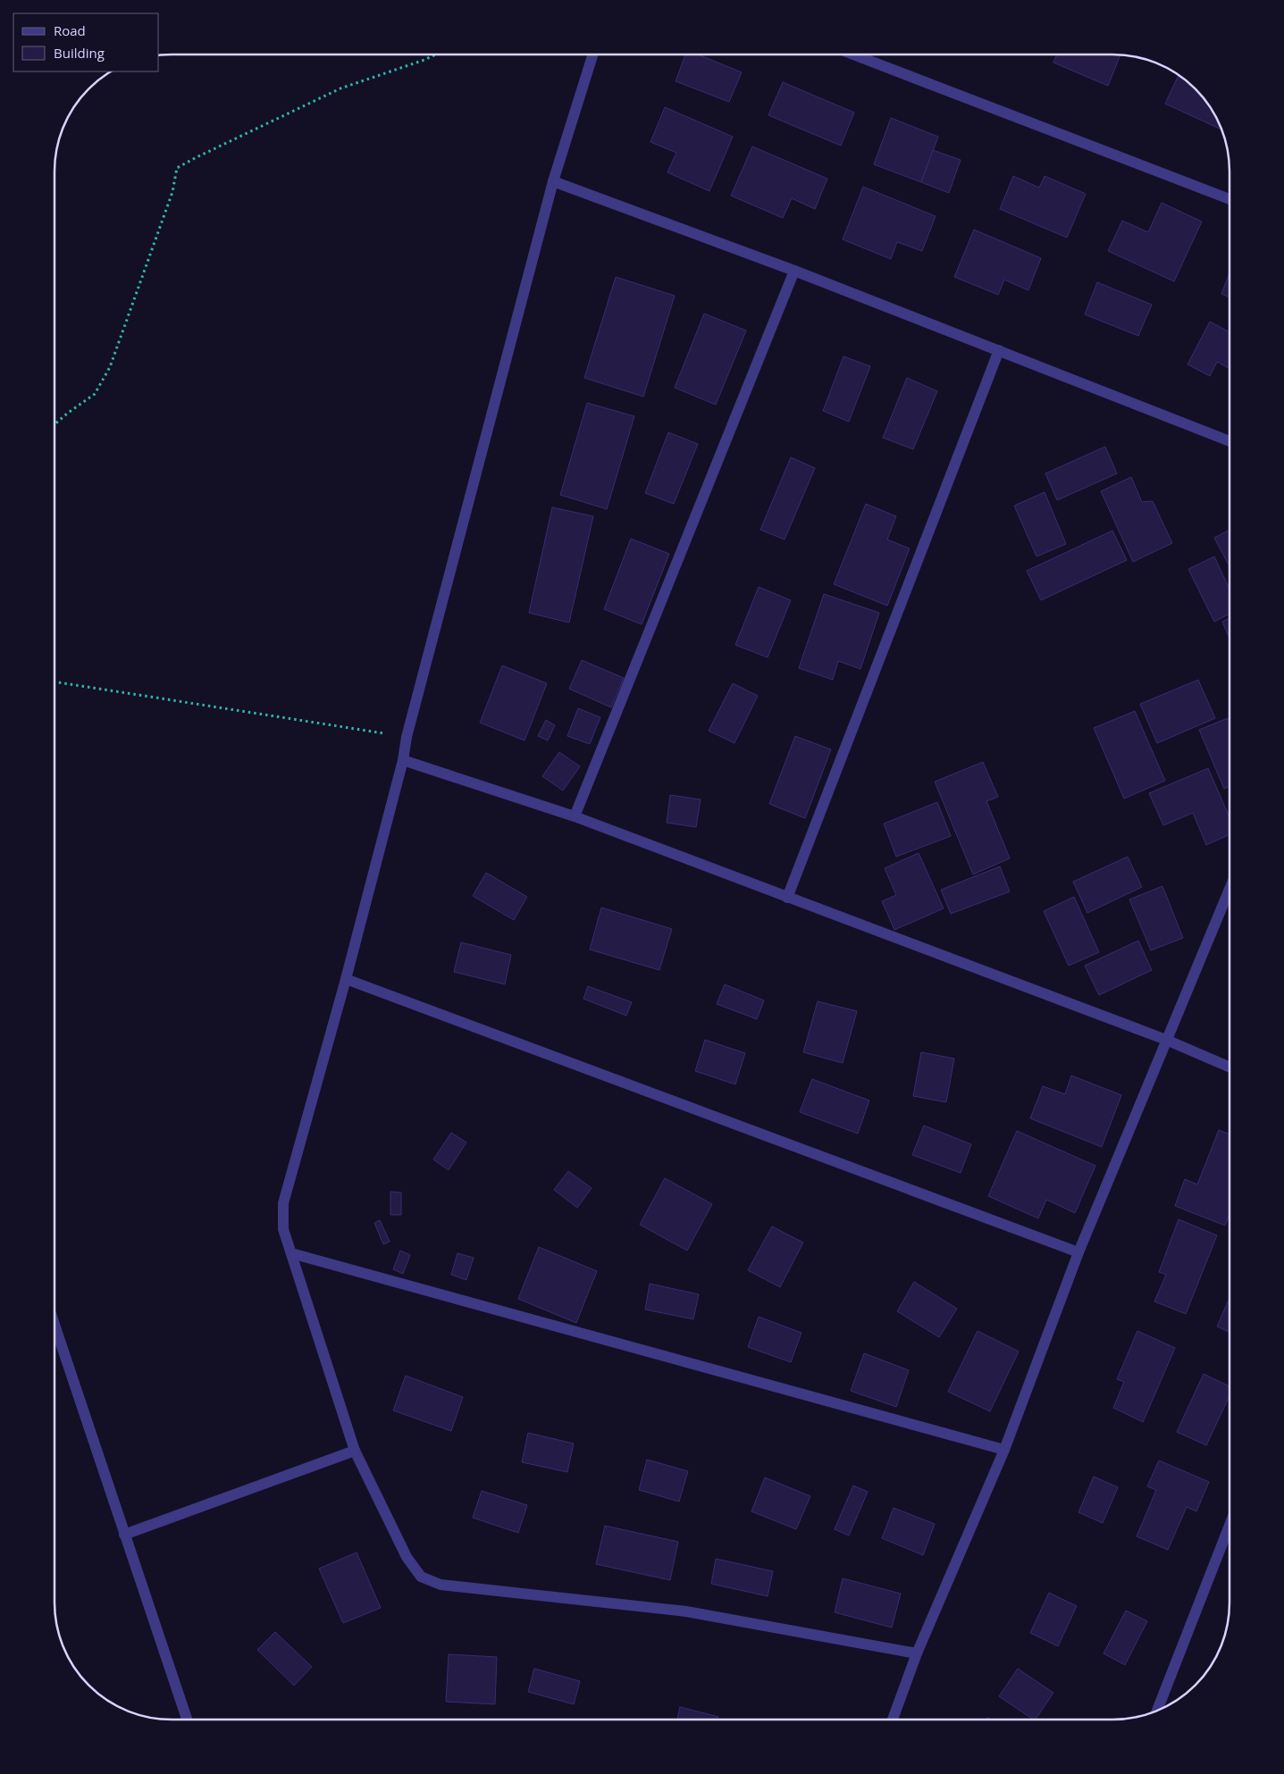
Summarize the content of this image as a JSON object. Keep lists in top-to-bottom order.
{
  "legend": ["Road", "Building"]
}
